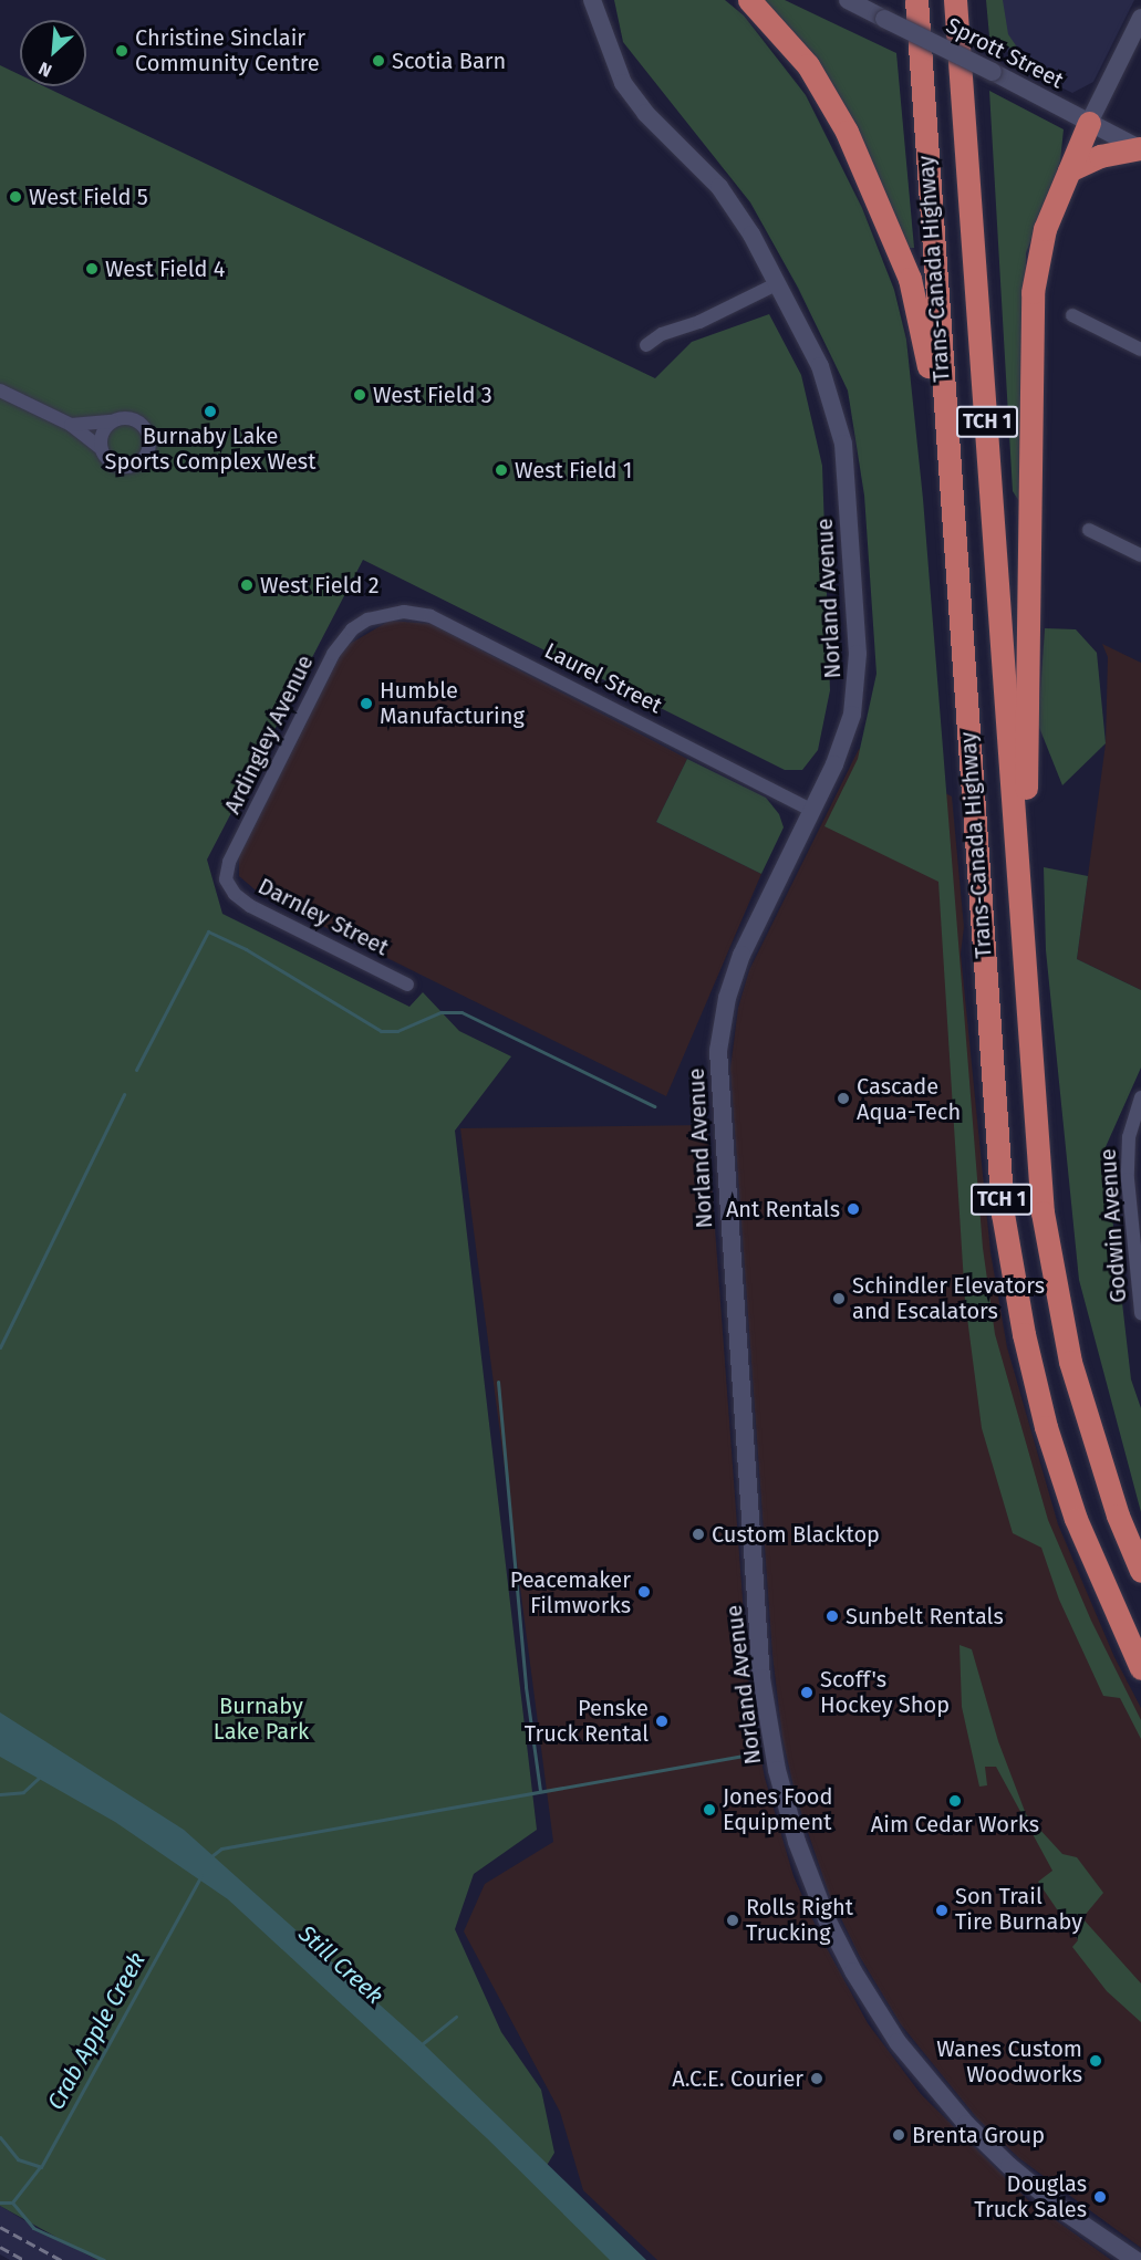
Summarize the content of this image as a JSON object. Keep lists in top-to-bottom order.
{
  "streets": {
    "highway": ["Trans-Canada Highway", "TCH 1"],
    "street": [
      "Sprott Street",
      "Norland Avenue",
      "Laurel Street",
      "Ardingley Avenue",
      "Darnley Street",
      "Godwin Avenue"
    ]
  },
  "crossings": [
    ["Norland Avenue", "Laurel Street"],
    ["Laurel Street", "Ardingley Avenue"],
    ["Ardingley Avenue", "Darnley Street"]
  ],
  "water": ["Still Creek", "Crab Apple Creek"],
  "parks": ["Burnaby Lake Park"],
  "places": [
    "Christine Sinclair Community Centre",
    "Scotia Barn",
    "West Field 5",
    "West Field 4",
    "West Field 3",
    "Burnaby Lake Sports Complex West",
    "West Field 1",
    "West Field 2",
    "Humble Manufacturing",
    "Cascade Aqua-Tech",
    "Ant Rentals",
    "Schindler Elevators and Escalators",
    "Custom Blacktop",
    "Peacemaker Filmworks",
    "Sunbelt Rentals",
    "Scoff's Hockey Shop",
    "Penske Truck Rental",
    "Aim Cedar Works",
    "Jones Food Equipment",
    "Son Trail Tire Burnaby",
    "Rolls Right Trucking",
    "Wanes Custom Woodworks",
    "A.C.E. Courier",
    "Brenta Group",
    "Douglas Truck Sales"
  ],
  "north": "bottom left"
}
